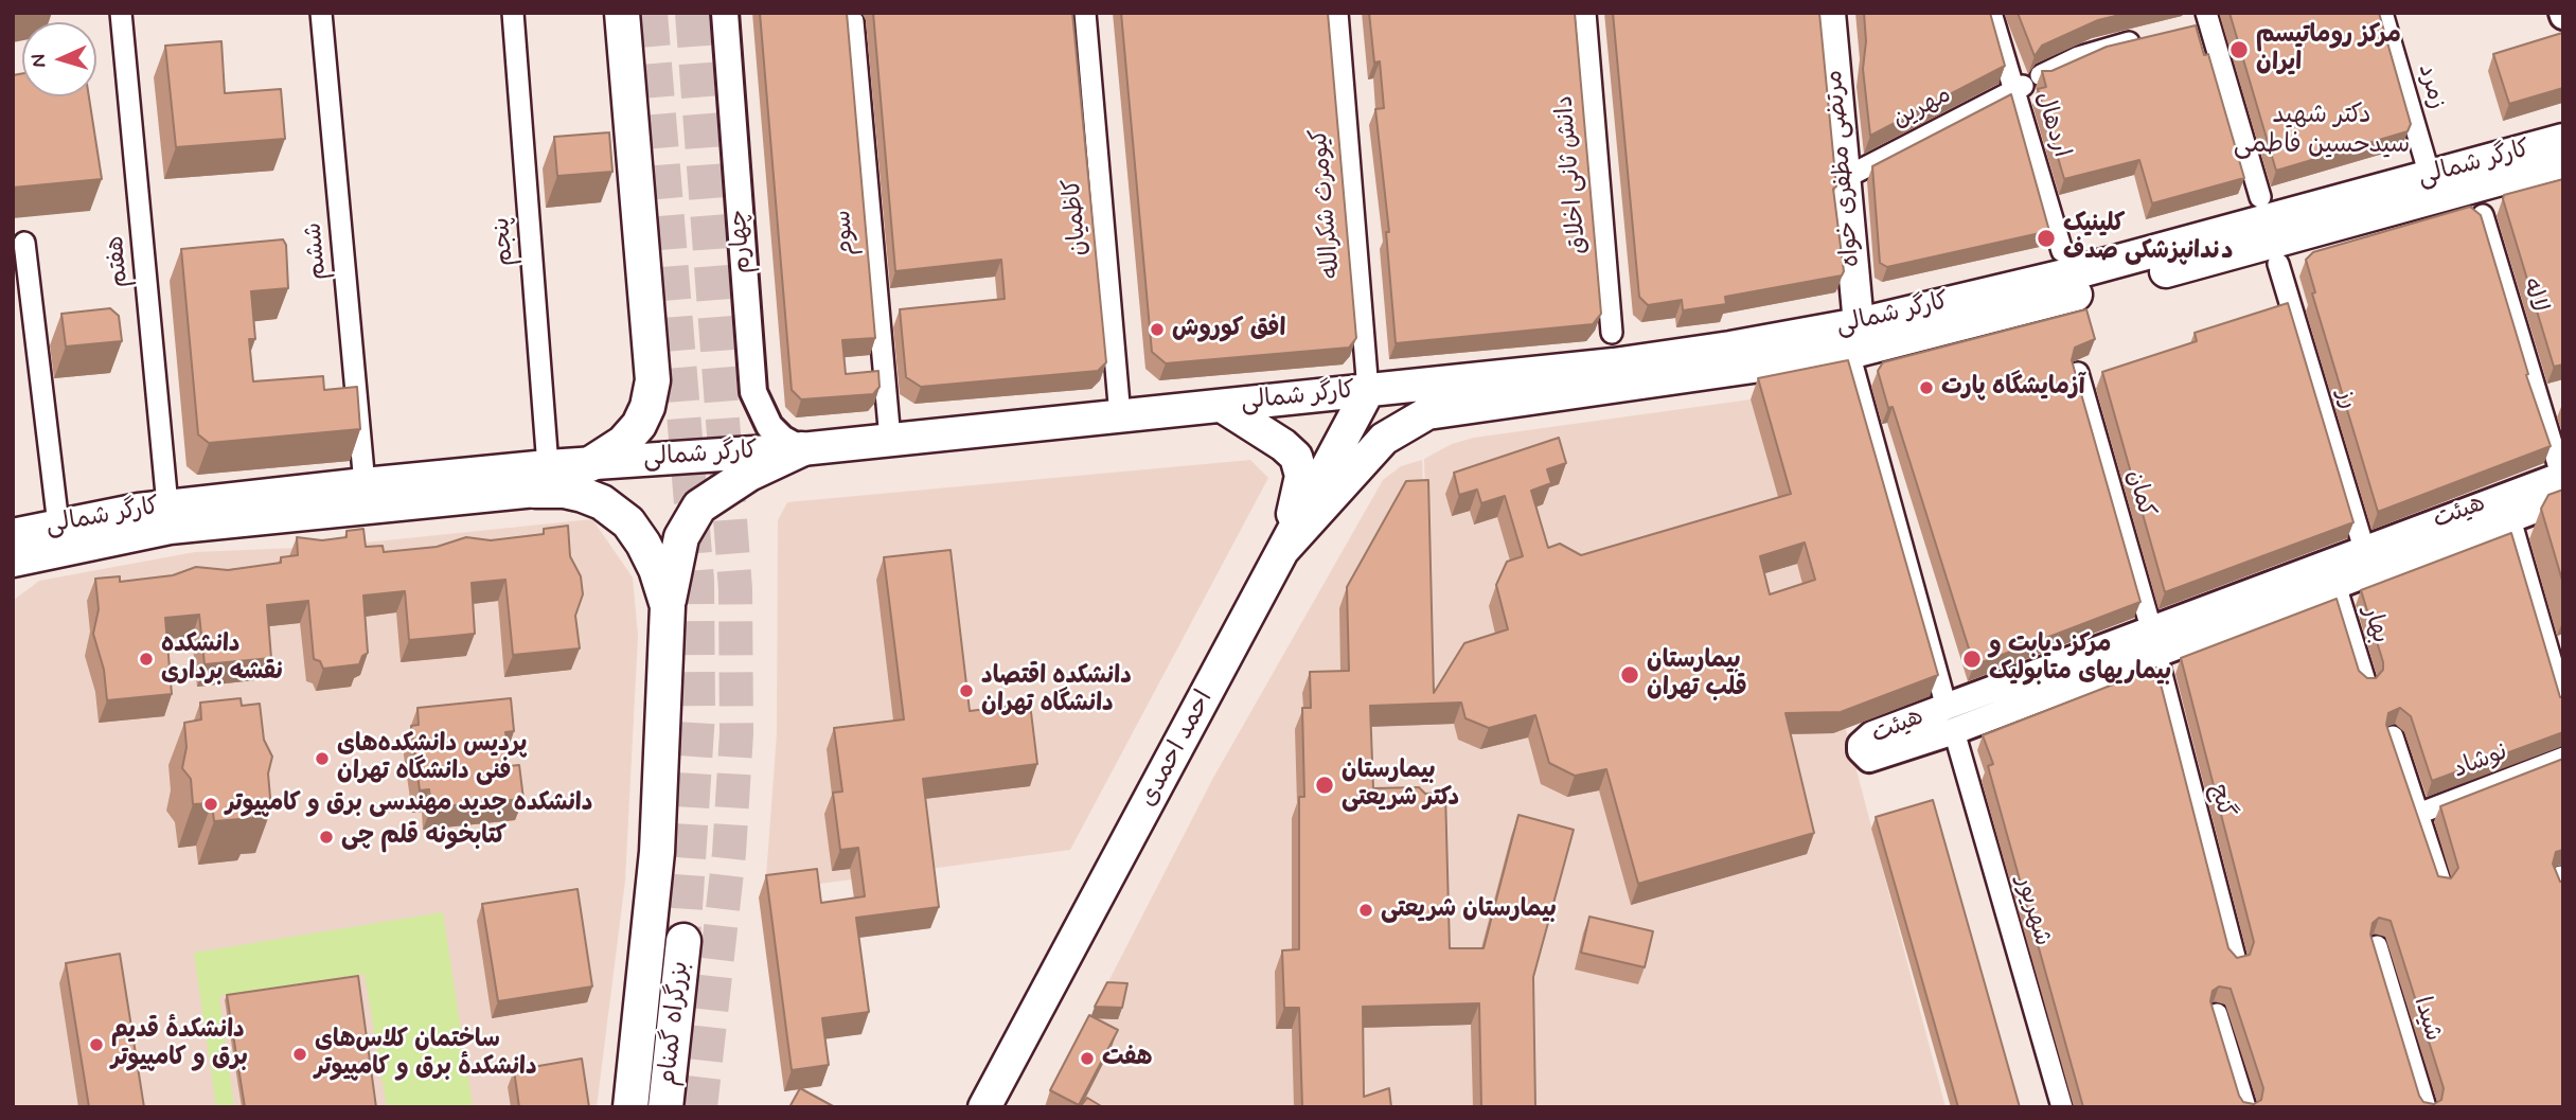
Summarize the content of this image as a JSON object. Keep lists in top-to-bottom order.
{
  "streets": {
    "highway": ["بزرگراه گمنام"],
    "main road": ["کارگر شمالی", "مرتضی مظفری خواه", "احمد احمدی"],
    "street": [
      "زمرد",
      "مهرین",
      "اردهال",
      "دانش ثانی اخلاق",
      "کیومرث شکرالله",
      "کاظمیان",
      "سوم",
      "پنجم",
      "چهارم",
      "ششم",
      "هفتم",
      "لاله",
      "رز",
      "کمان",
      "هیئت",
      "بهار",
      "نوشاد",
      "گنج",
      "شهریور",
      "شیدا"
    ]
  },
  "crossings": [
    ["زمرد", "کارگر شمالی"],
    ["مهرین", "اردهال"],
    ["مهرین", "مرتضی مظفری خواه"],
    ["کارگر شمالی", "مرتضی مظفری خواه"],
    ["کارگر شمالی", "کیومرث شکرالله"],
    ["کارگر شمالی", "کاظمیان"],
    ["کارگر شمالی", "سوم"],
    ["کارگر شمالی", "پنجم"],
    ["کارگر شمالی", "چهارم"],
    ["کارگر شمالی", "ششم"],
    ["کارگر شمالی", "هفتم"],
    ["کارگر شمالی", "احمد احمدی"],
    ["کارگر شمالی", "شهریور"],
    ["مرتضی مظفری خواه", "شهریور"],
    ["کیومرث شکرالله", "احمد احمدی"],
    ["لاله", "هیئت"],
    ["رز", "هیئت"],
    ["کمان", "هیئت"],
    ["کمان", "گنج"],
    ["هیئت", "بهار"],
    ["هیئت", "گنج"],
    ["هیئت", "شهریور"]
  ],
  "districts": ["دکتر شهید سیدحسین فاطمی"],
  "places": [
    "مرکز روماتیسم ایران",
    "کلینیک دندانپزشکی صدف",
    "افق کوروش",
    "آزمایشگاه پارت",
    "دانشکده نقشه برداری",
    "مرکز دیابت و بیماریهای متابولیک",
    "بیمارستان قلب تهران",
    "دانشکده اقتصاد دانشگاه تهران",
    "پردیس دانشکده‌های فنی دانشگاه تهران",
    "بیمارستان دکتر شریعتی",
    "دانشکده جدید مهندسی برق و کامپیوتر",
    "کتابخونه قلم چی",
    "بیمارستان شریعتی",
    "دانشکدهٔ قدیم برق و کامپیوتر",
    "ساختمان کلاس‌های دانشکدهٔ برق و کامپیوتر",
    "هفت"
  ],
  "north": "left"
}
